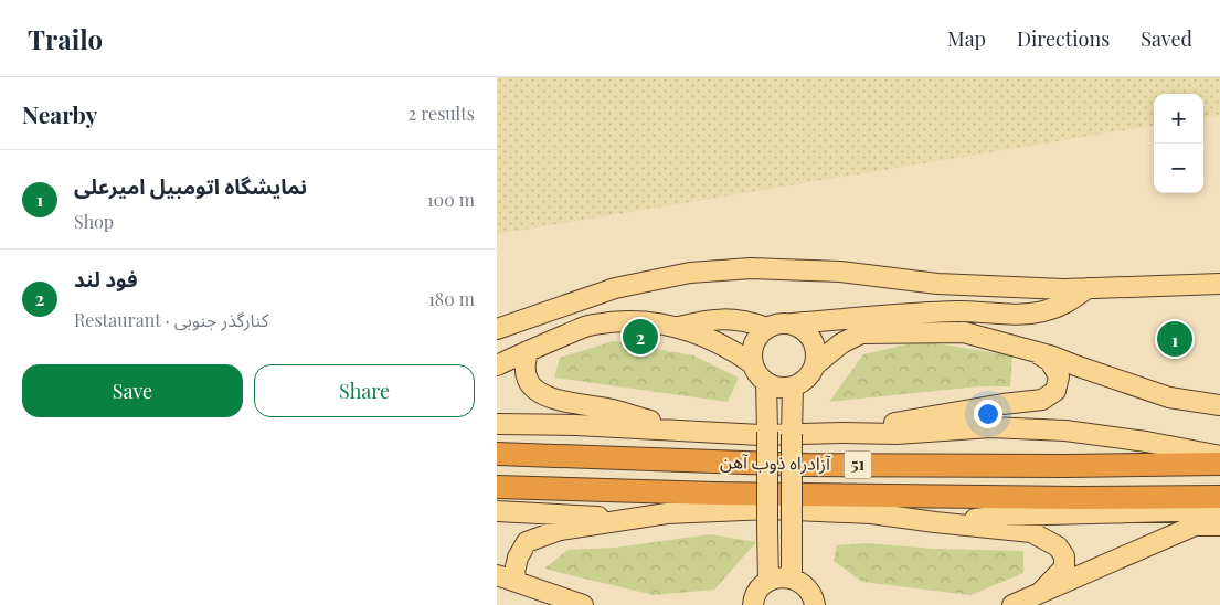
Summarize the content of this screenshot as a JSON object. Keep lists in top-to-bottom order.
{
  "streets": {
    "highway": ["آزادراه ذوب آهن", "51"]
  },
  "page": {
    "header": "Trailo",
    "nav": ["Map", "Directions", "Saved"],
    "heading": ["Nearby", "2 results"],
    "map_buttons": ["+", "−"],
    "list": [
      {
        "mark": "1",
        "name": "نمایشگاه اتومبیل امیرعلی",
        "note": "Shop",
        "value": "100 m"
      },
      {
        "mark": "2",
        "name": "فود لند",
        "note": "Restaurant · کنارگذر جنوبی",
        "value": "180 m"
      }
    ],
    "pins": ["2", "1"],
    "buttons": ["Save", "Share"]
  }
}
